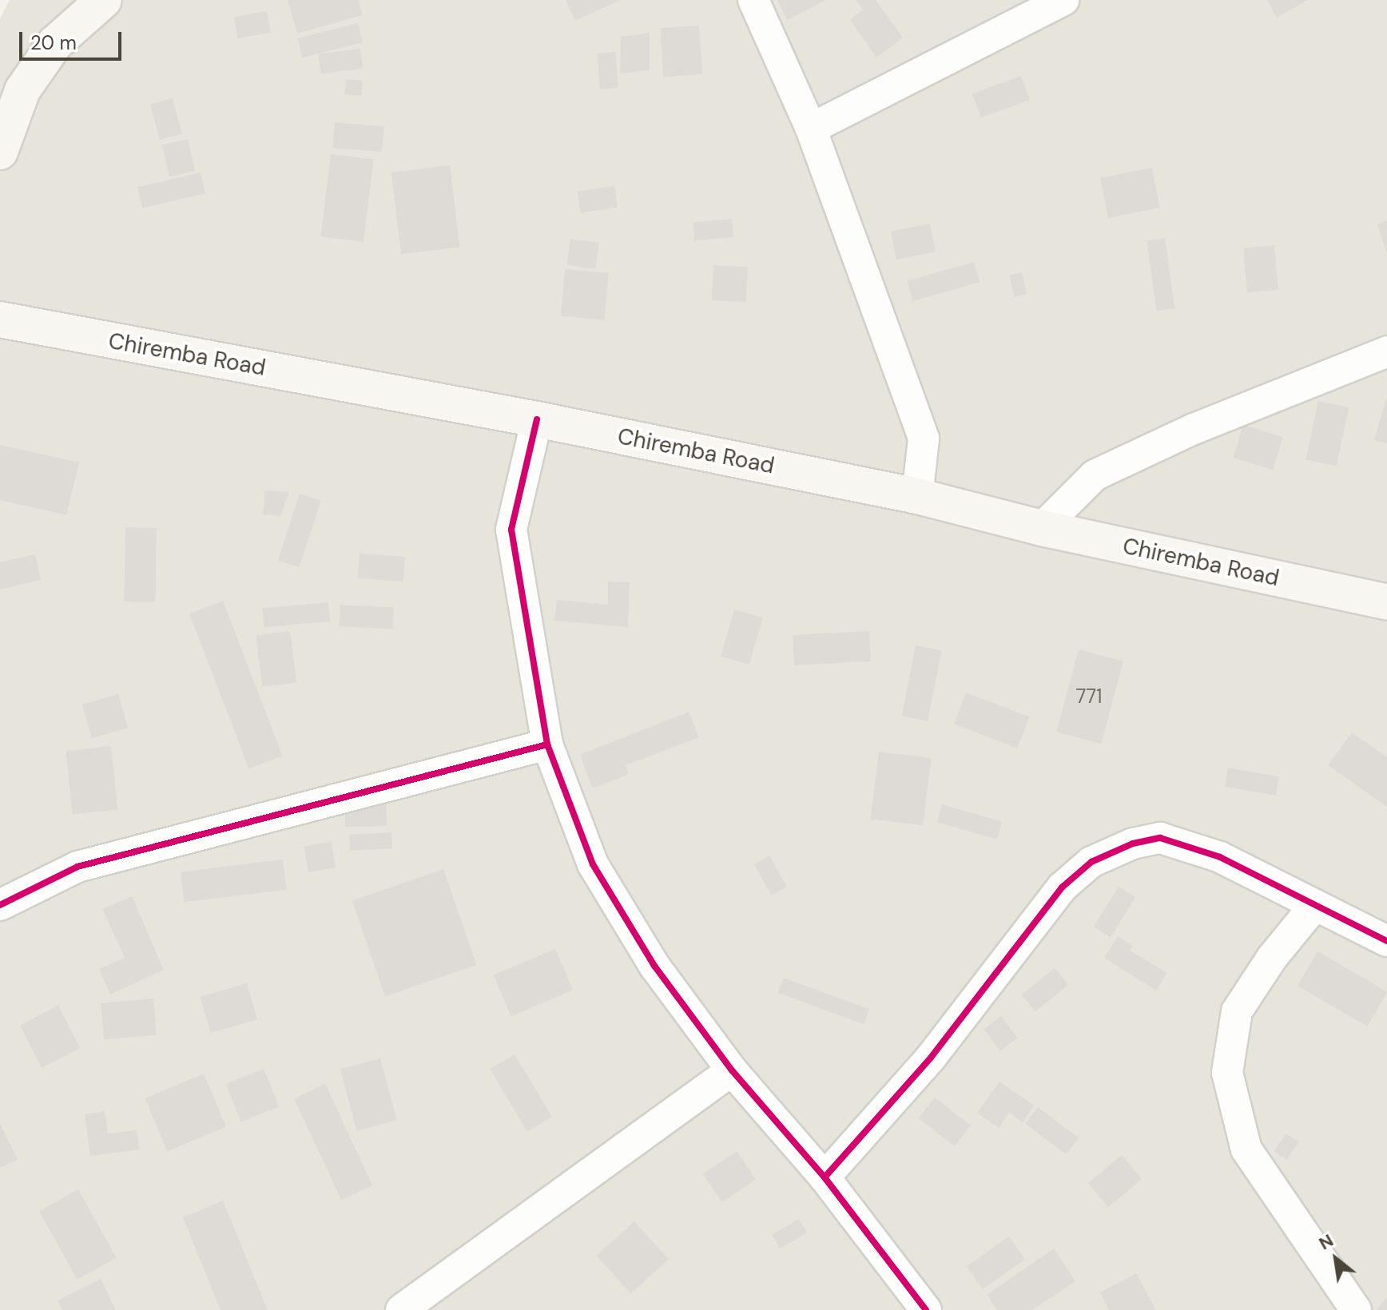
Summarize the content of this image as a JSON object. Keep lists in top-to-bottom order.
{
  "streets": {
    "main road": ["Chiremba Road"]
  },
  "house_numbers": ["771"],
  "scale_bar": "20 m",
  "north": "top left"
}
